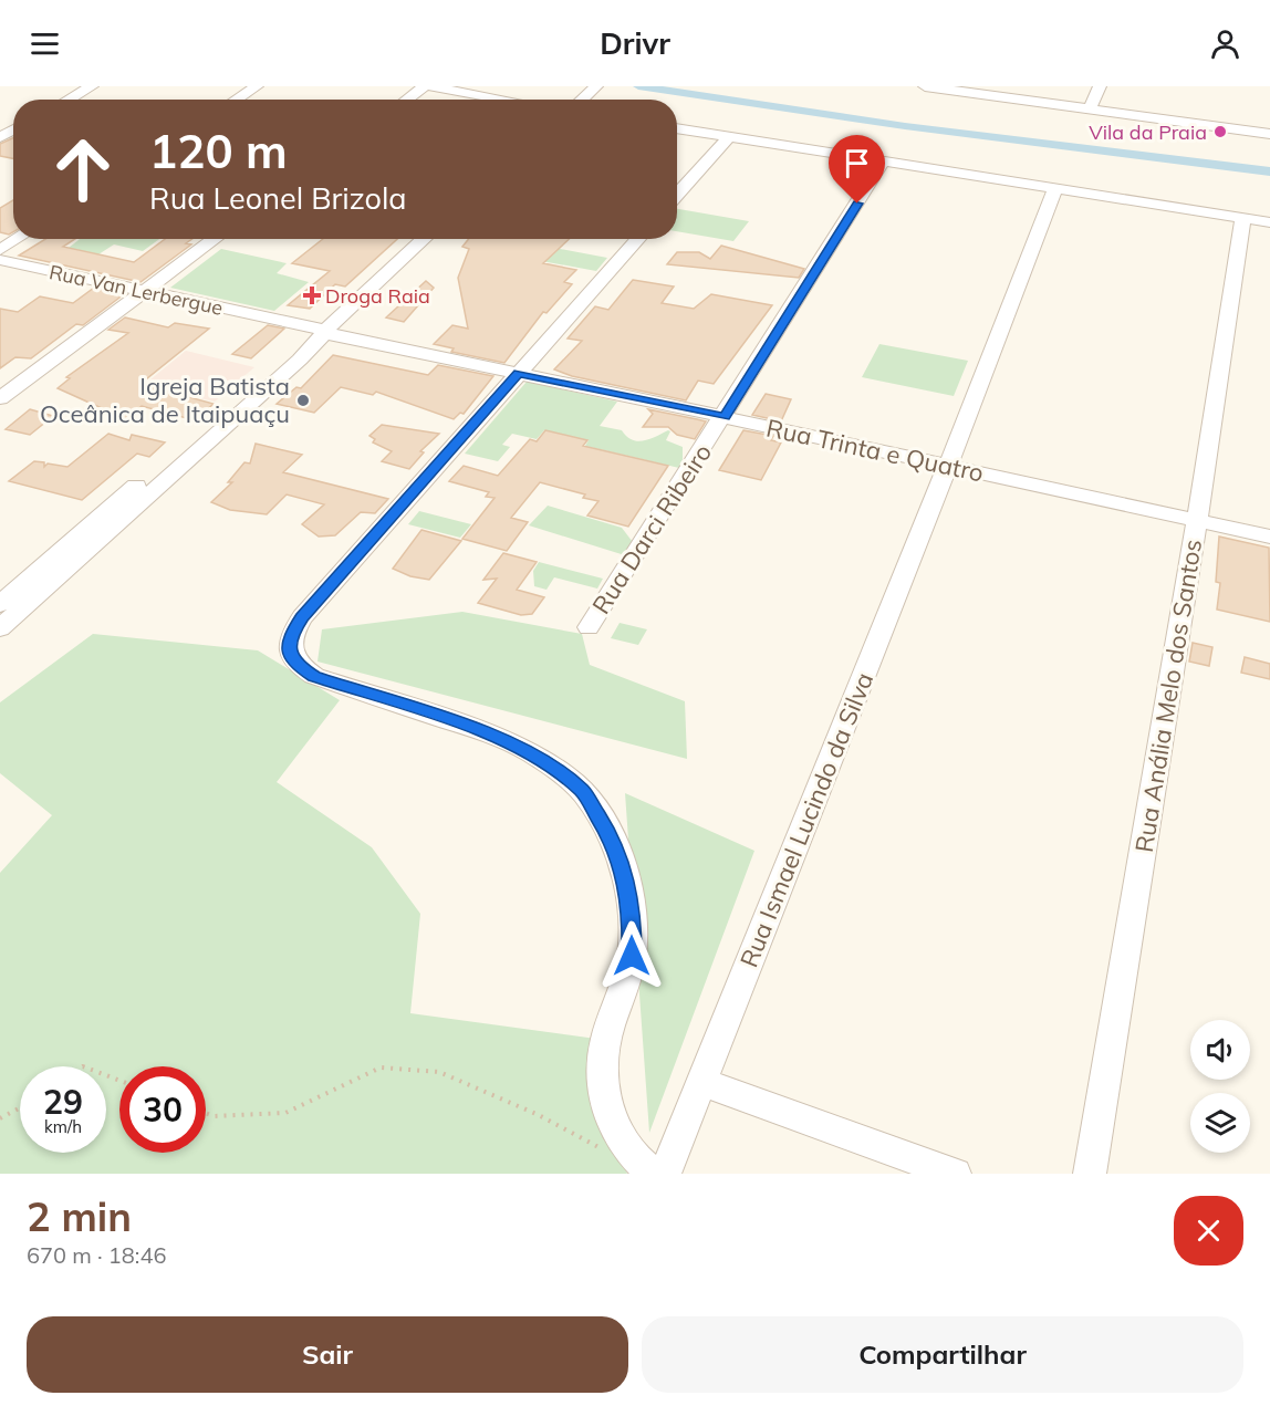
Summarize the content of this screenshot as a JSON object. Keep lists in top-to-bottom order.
{
  "streets": {
    "street": [
      "Rua Van Lerbergue",
      "Rua Trinta e Quatro",
      "Rua Darci Ribeiro",
      "Rua Anália Melo dos Santos",
      "Rua Ismael Lucindo da Silva"
    ]
  },
  "crossings": [
    ["Rua Van Lerbergue", "Rua Trinta e Quatro"],
    ["Rua Trinta e Quatro", "Rua Darci Ribeiro"],
    ["Rua Trinta e Quatro", "Rua Anália Melo dos Santos"],
    ["Rua Trinta e Quatro", "Rua Ismael Lucindo da Silva"]
  ],
  "places": {
    "other": ["Vila da Praia", "Igreja Batista Oceânica de Itaipuaçu"],
    "health": ["Droga Raia"]
  },
  "page": {
    "header": "Drivr",
    "turn": ["120 m", "Rua Leonel Brizola"],
    "speed": "29 km/h",
    "limit": "30",
    "heading": ["2 min", "670 m · 18:46"],
    "buttons": ["Sair", "Compartilhar"]
  }
}
